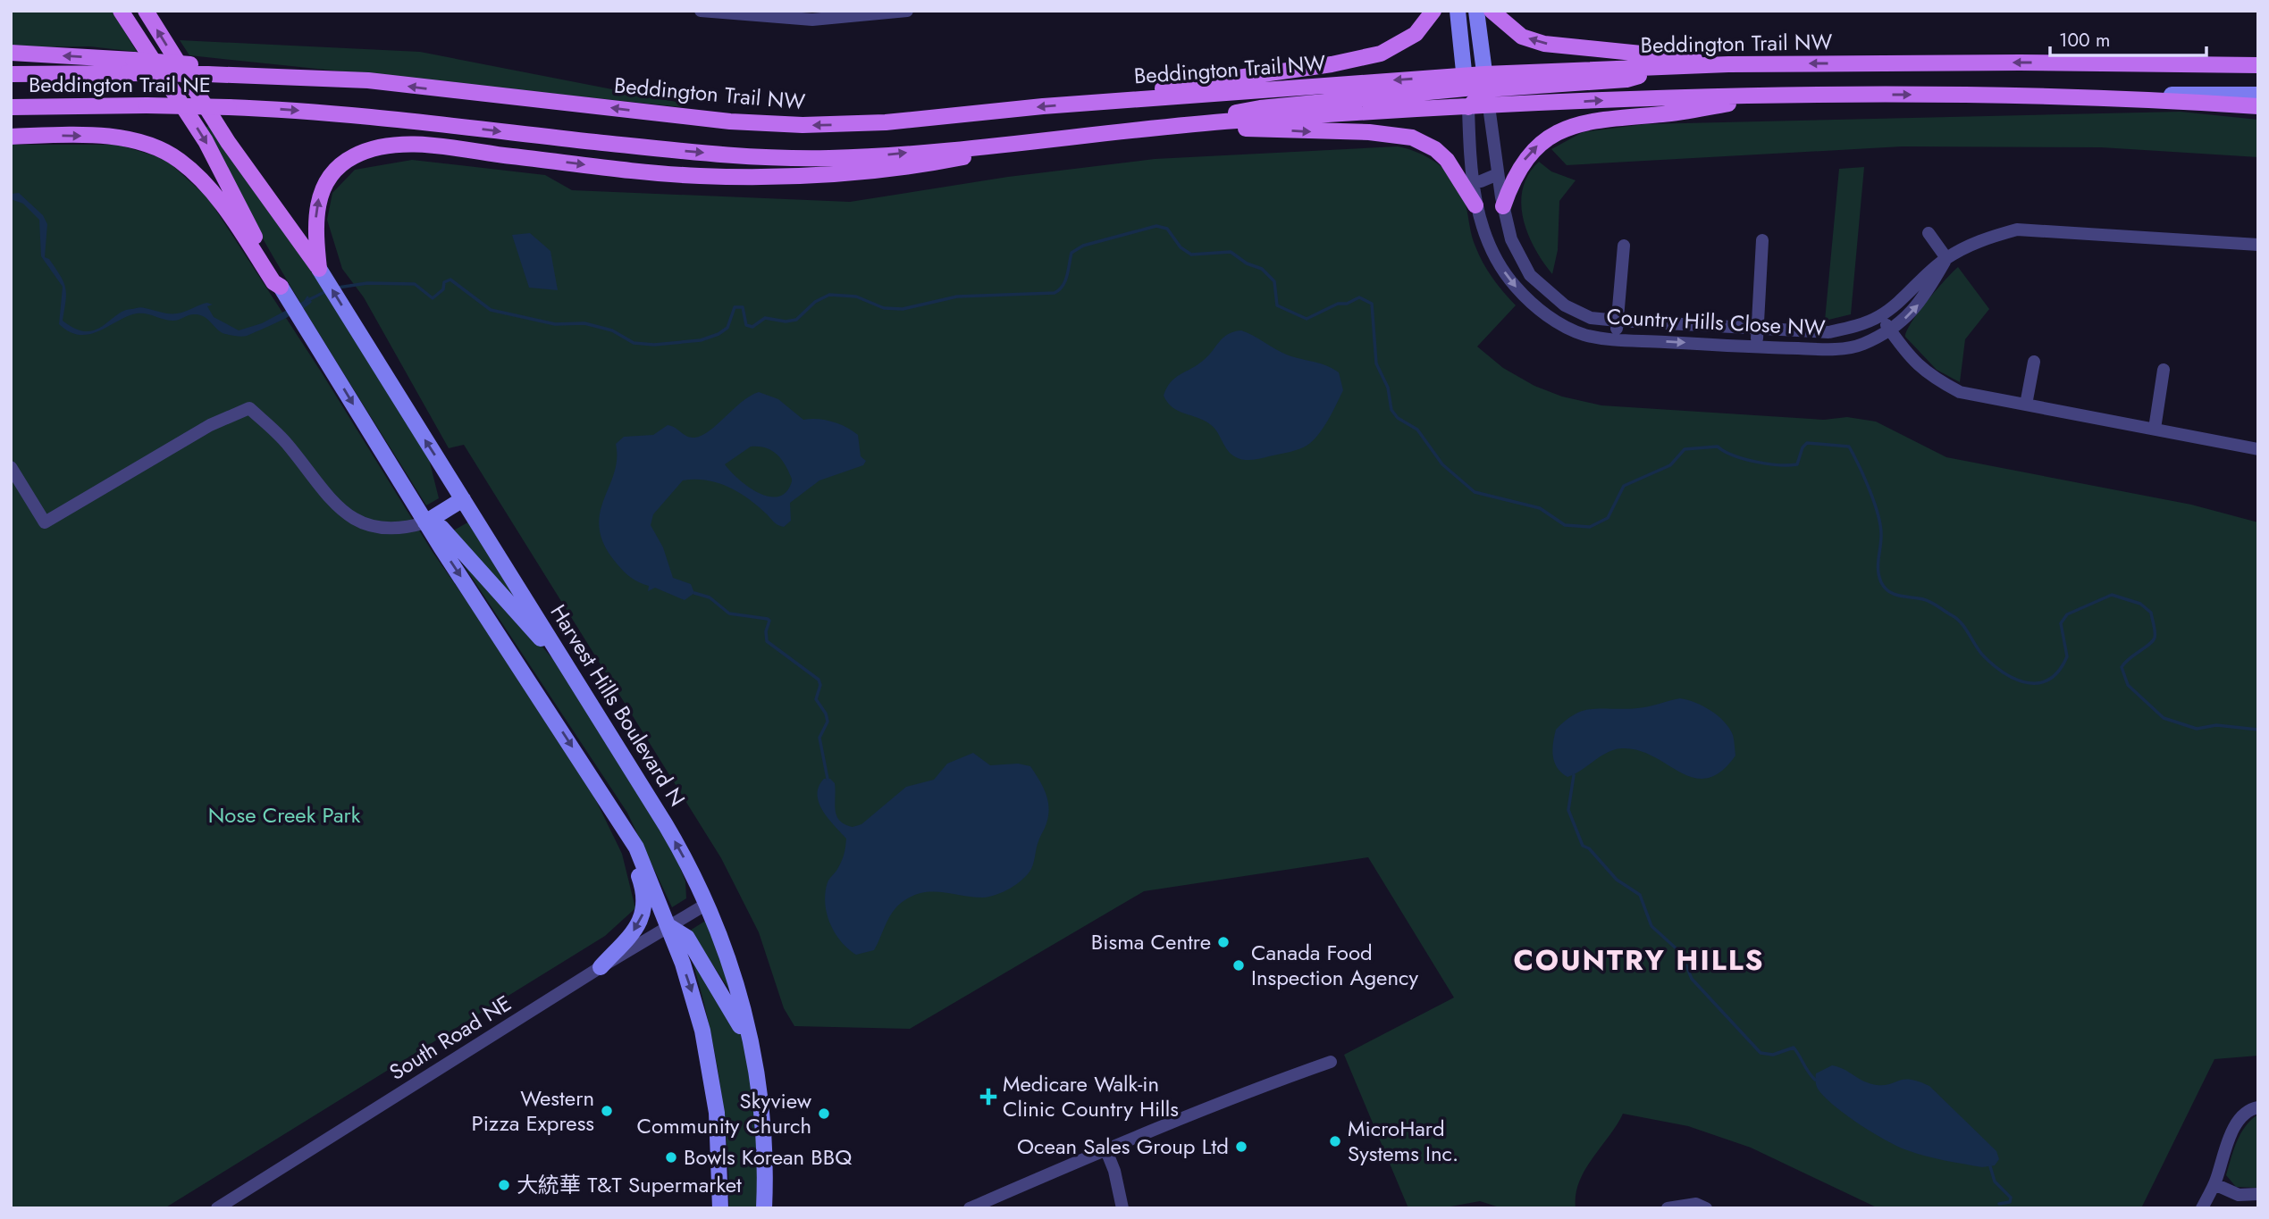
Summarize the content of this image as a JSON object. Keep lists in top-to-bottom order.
{
  "streets": {
    "main road": ["Beddington Trail NW", "Beddington Trail NE", "Harvest Hills Boulevard N"],
    "street": ["Country Hills Close NW", "South Road NE"]
  },
  "crossings": [
    ["Beddington Trail NW", "Beddington Trail NE"],
    ["Harvest Hills Boulevard N", "South Road NE"]
  ],
  "districts": ["COUNTRY HILLS"],
  "parks": ["Nose Creek Park"],
  "places": {
    "other": [
      "Bisma Centre",
      "Canada Food Inspection Agency",
      "Western Pizza Express",
      "Skyview Community Church",
      "MicroHard Systems Inc.",
      "Ocean Sales Group Ltd",
      "Bowls Korean BBQ",
      "大統華 T&T Supermarket"
    ],
    "health": ["Medicare Walk-in Clinic Country Hills"]
  },
  "scale_bar": "100 m"
}
